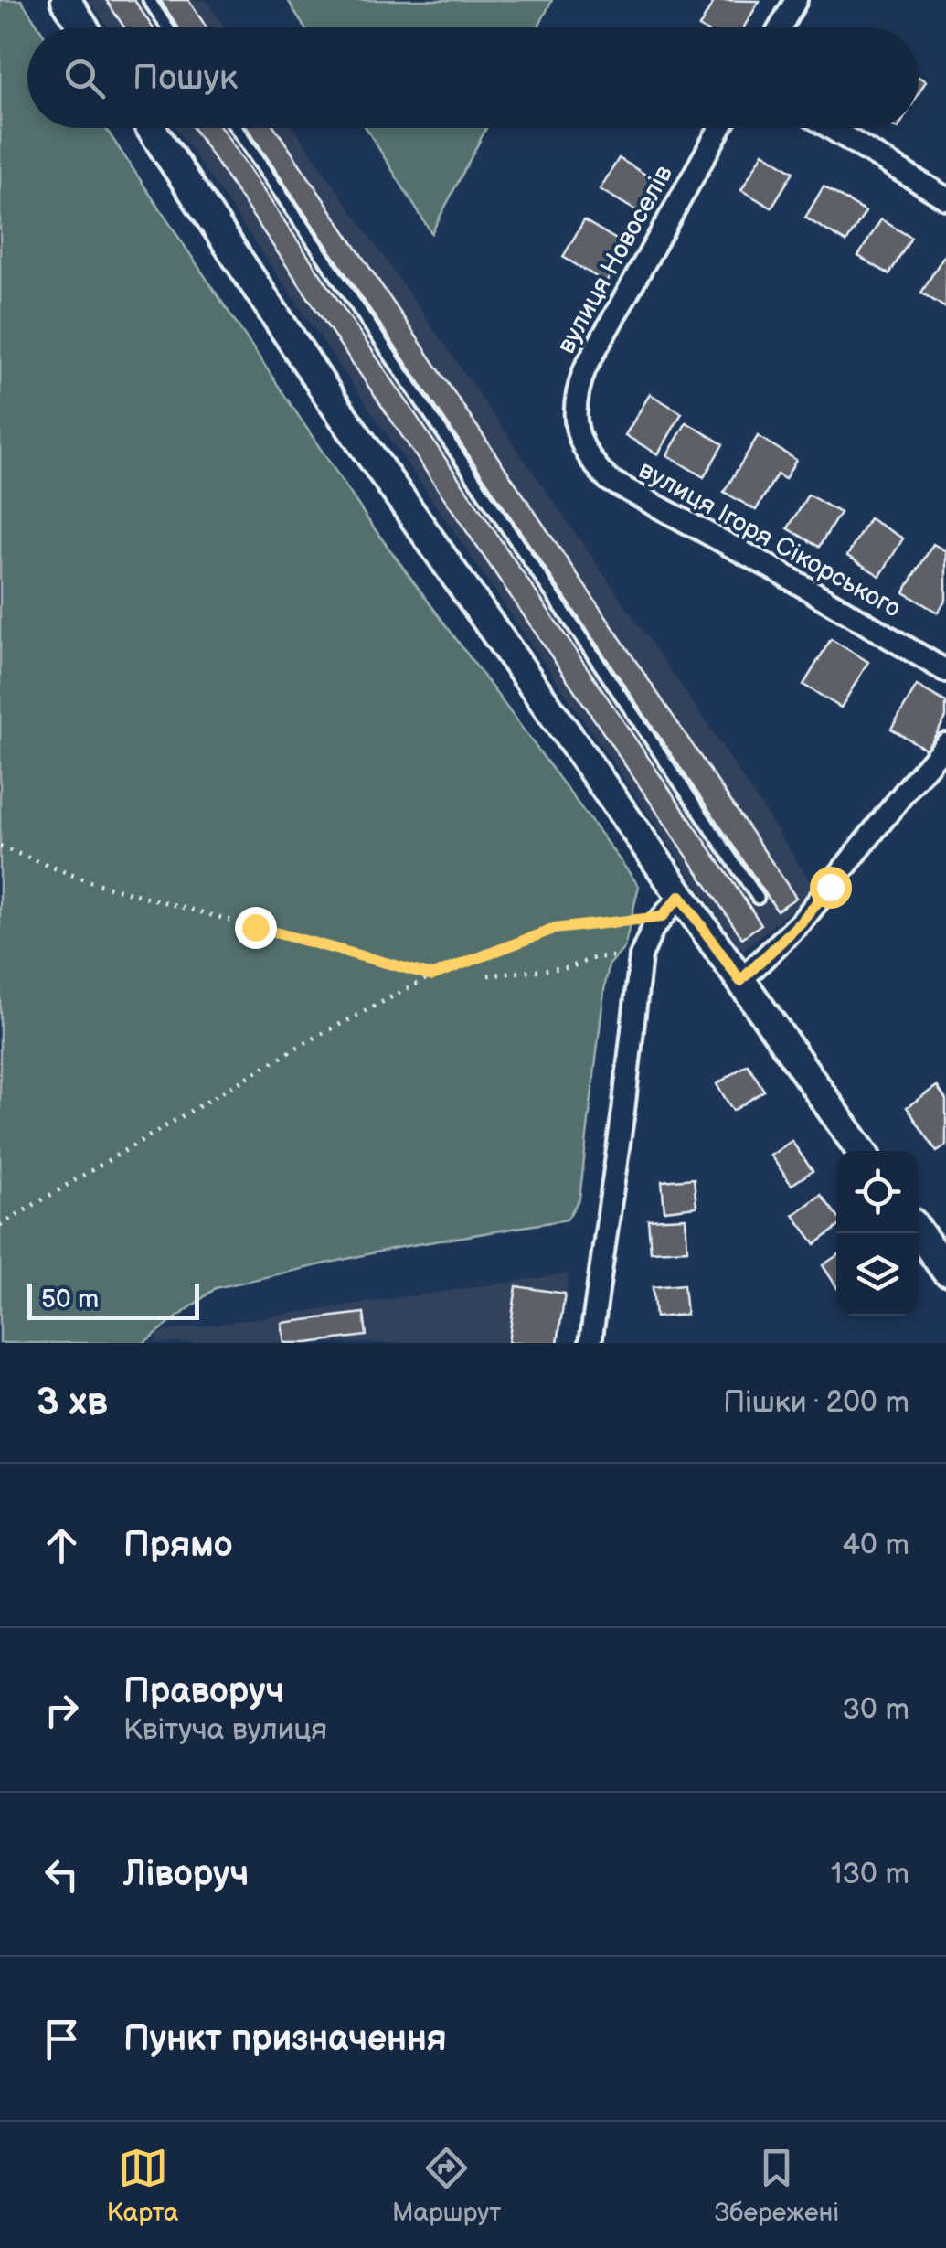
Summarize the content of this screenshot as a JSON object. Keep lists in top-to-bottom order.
{
  "streets": {
    "street": ["вулиця Новоселів", "вулиця Ігоря Сікорського"]
  },
  "crossings": [
    ["вулиця Новоселів", "вулиця Ігоря Сікорського"]
  ],
  "scale_bar": "50 m",
  "page": {
    "search": "Пошук",
    "scale": "50 m",
    "heading": ["3 хв", "Пішки · 200 m"],
    "list": [
      ["Прямо", "40 m"],
      ["Праворуч", "Квітуча вулиця", "30 m"],
      ["Ліворуч", "130 m"],
      "Пункт призначення"
    ],
    "nav": ["Карта", "Маршрут", "Збережені"]
  }
}
